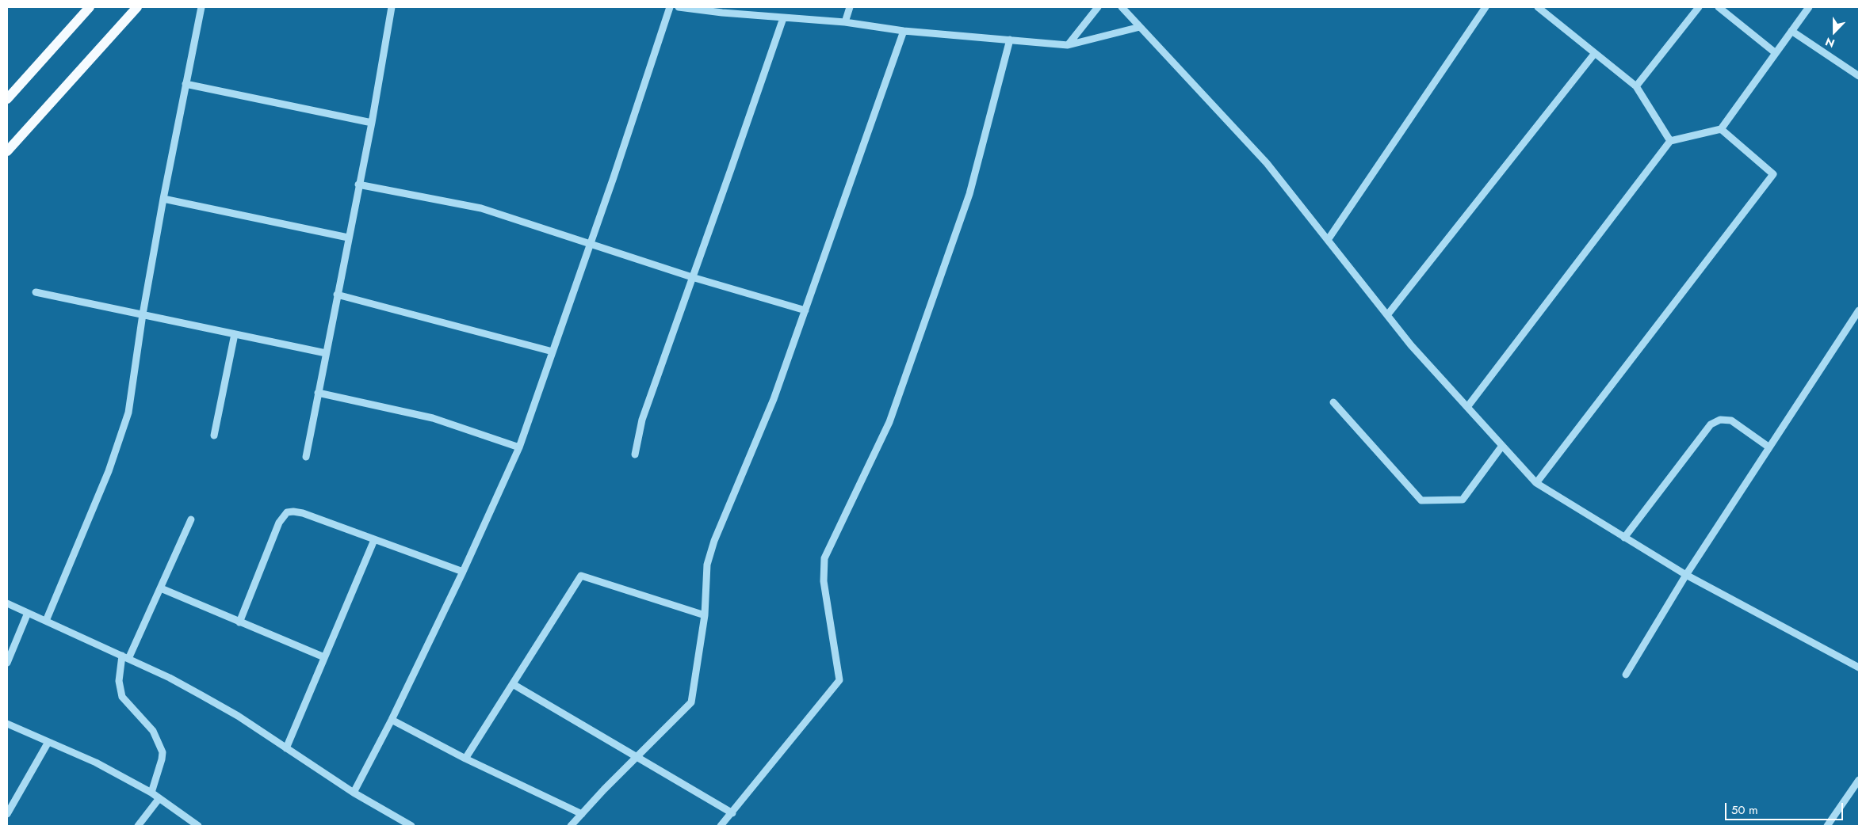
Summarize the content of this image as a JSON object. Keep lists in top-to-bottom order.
{
  "scale_bar": "50 m",
  "north": "bottom"
}
